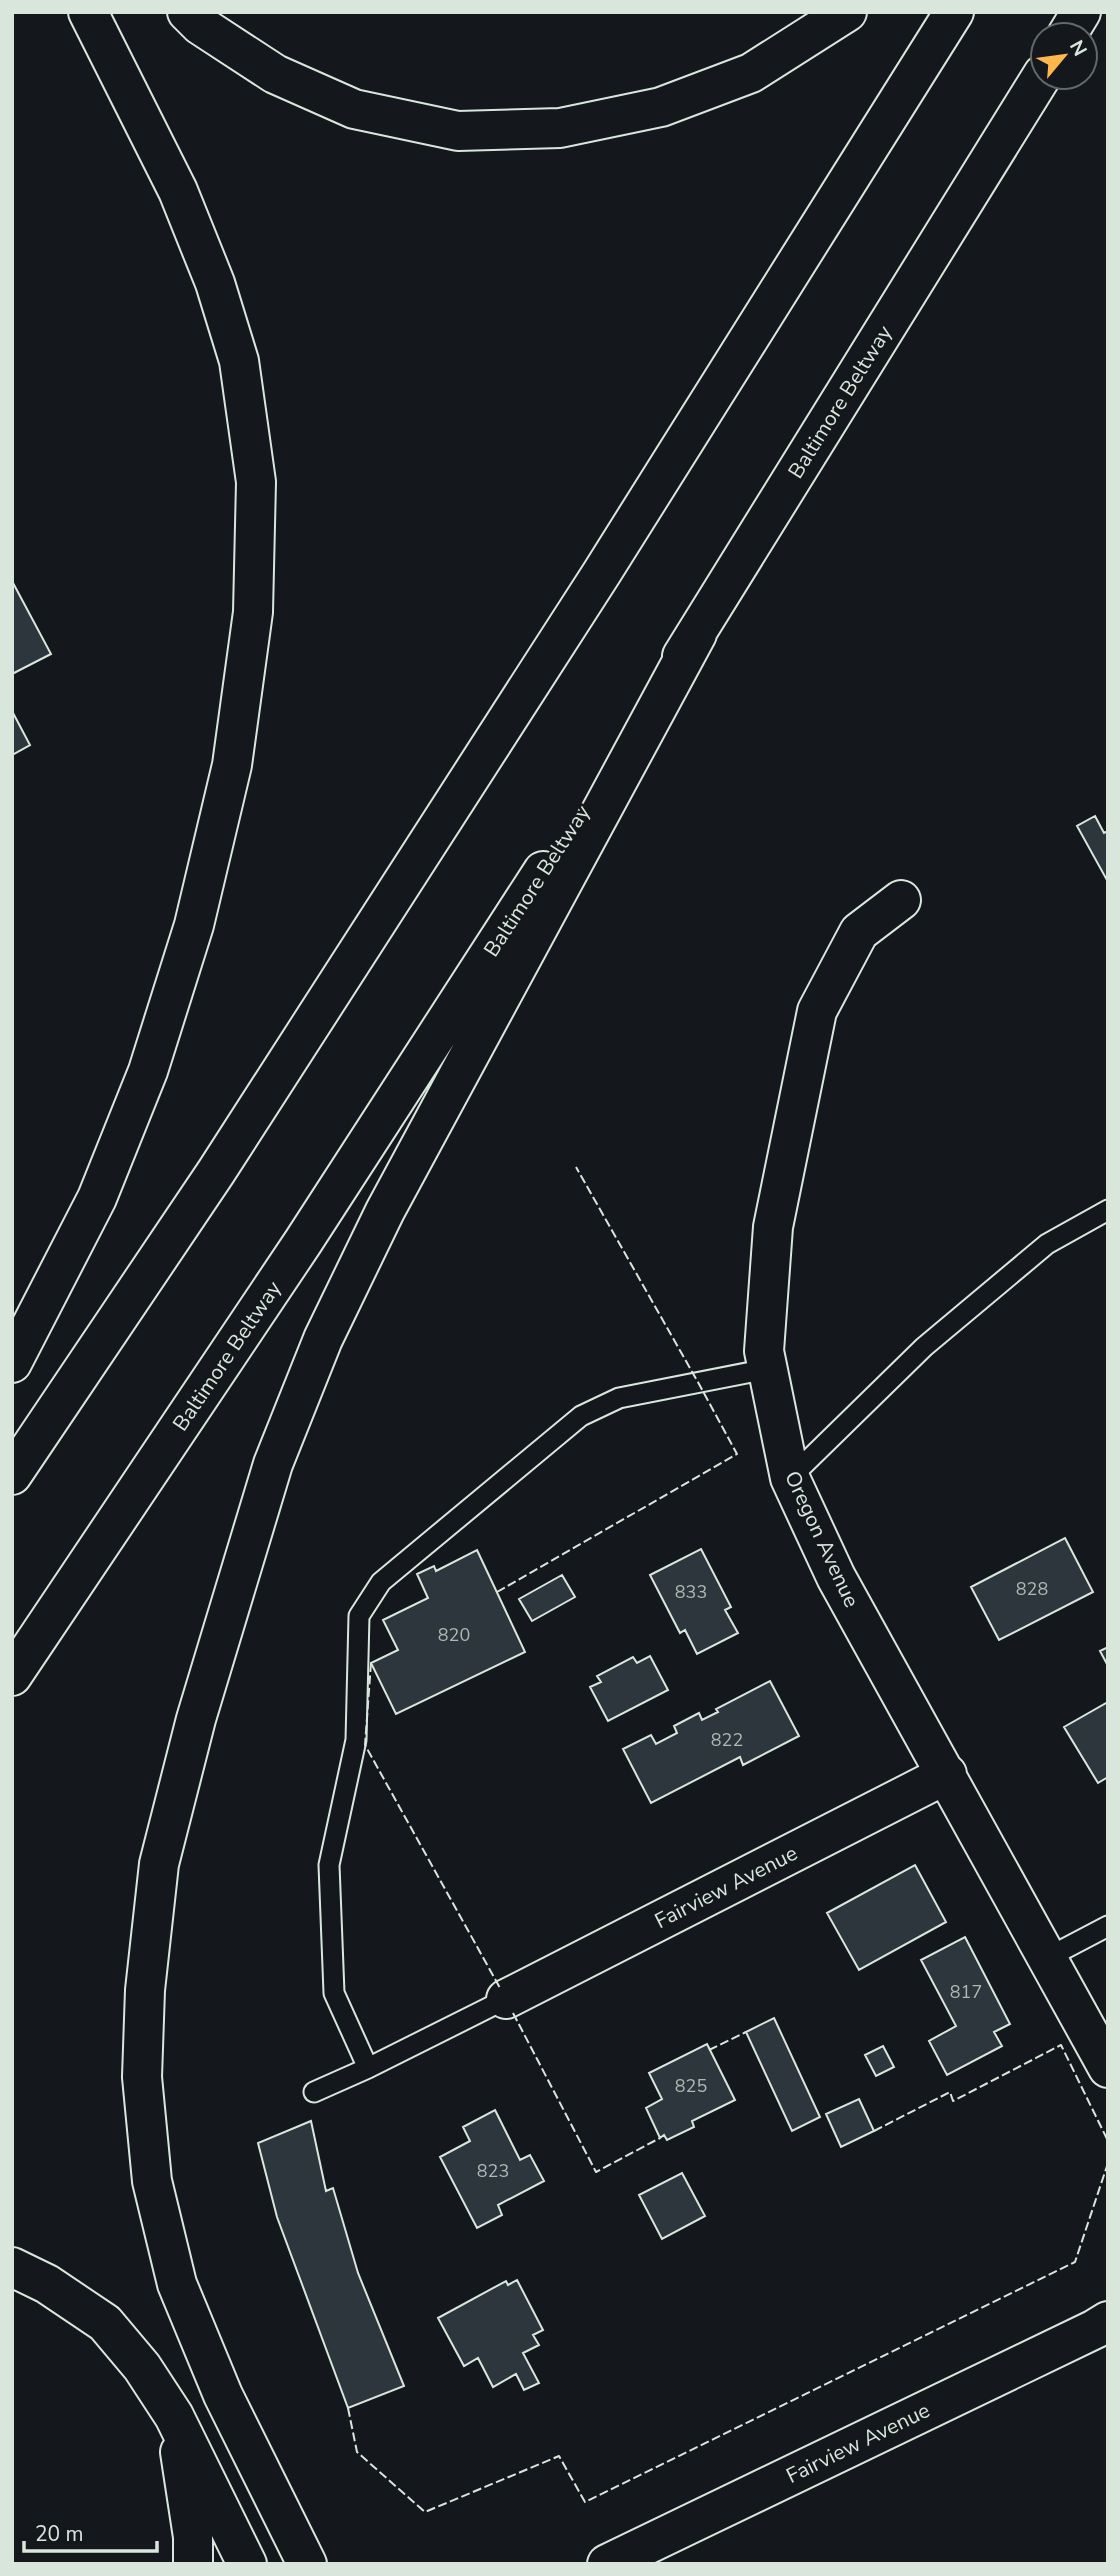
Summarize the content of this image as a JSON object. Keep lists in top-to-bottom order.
{
  "streets": {
    "main road": ["Baltimore Beltway", "Oregon Avenue", "Fairview Avenue"]
  },
  "crossings": [
    ["Oregon Avenue", "Fairview Avenue"]
  ],
  "house_numbers": [
    "828",
    "833",
    "820",
    "822",
    "817",
    "825",
    "823"
  ],
  "scale_bar": "20 m",
  "north": "top right"
}
